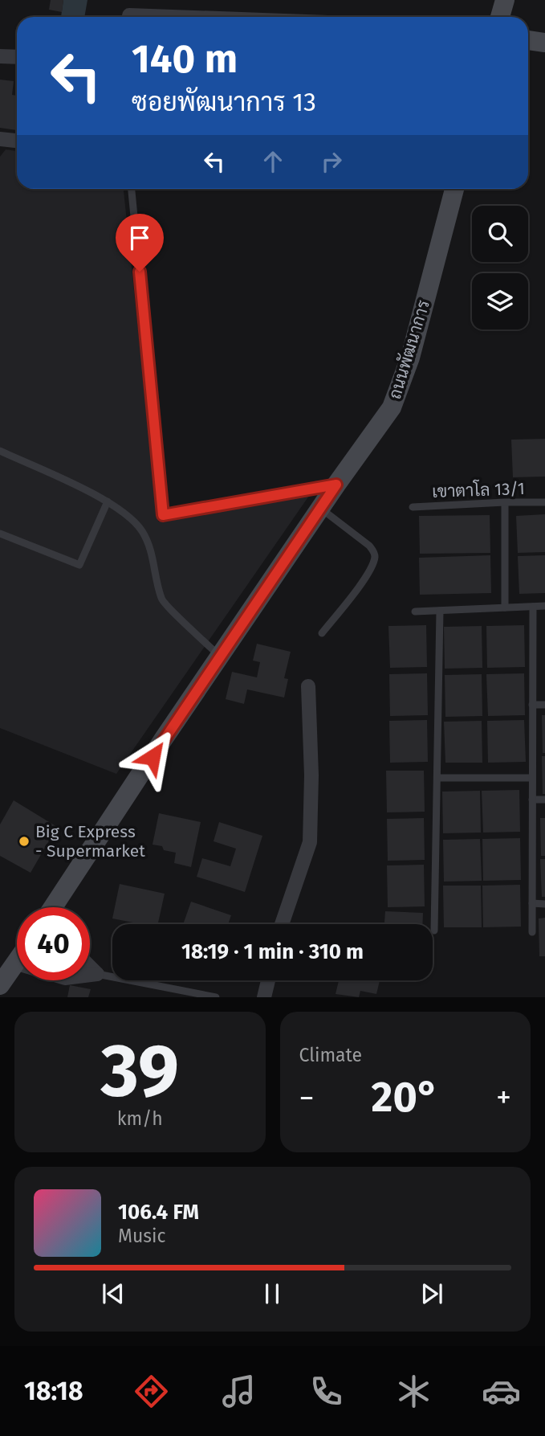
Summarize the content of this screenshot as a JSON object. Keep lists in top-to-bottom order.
{
  "streets": {
    "street": ["ถนนพัฒนาการ"],
    "lane": ["เขาตาโล 13/1"]
  },
  "places": ["Big C Express - Supermarket"],
  "page": {
    "turn": ["140 m", "ซอยพัฒนาการ 13"],
    "limit": "40",
    "trip": "18:19 · 1 min · 310 m",
    "tile": [
      ["39", "km/h"],
      "Climate"
    ],
    "heat": ["−", "20°", "+"],
    "song": ["106.4 FM", "Music"],
    "tabs": "18:18"
  }
}
